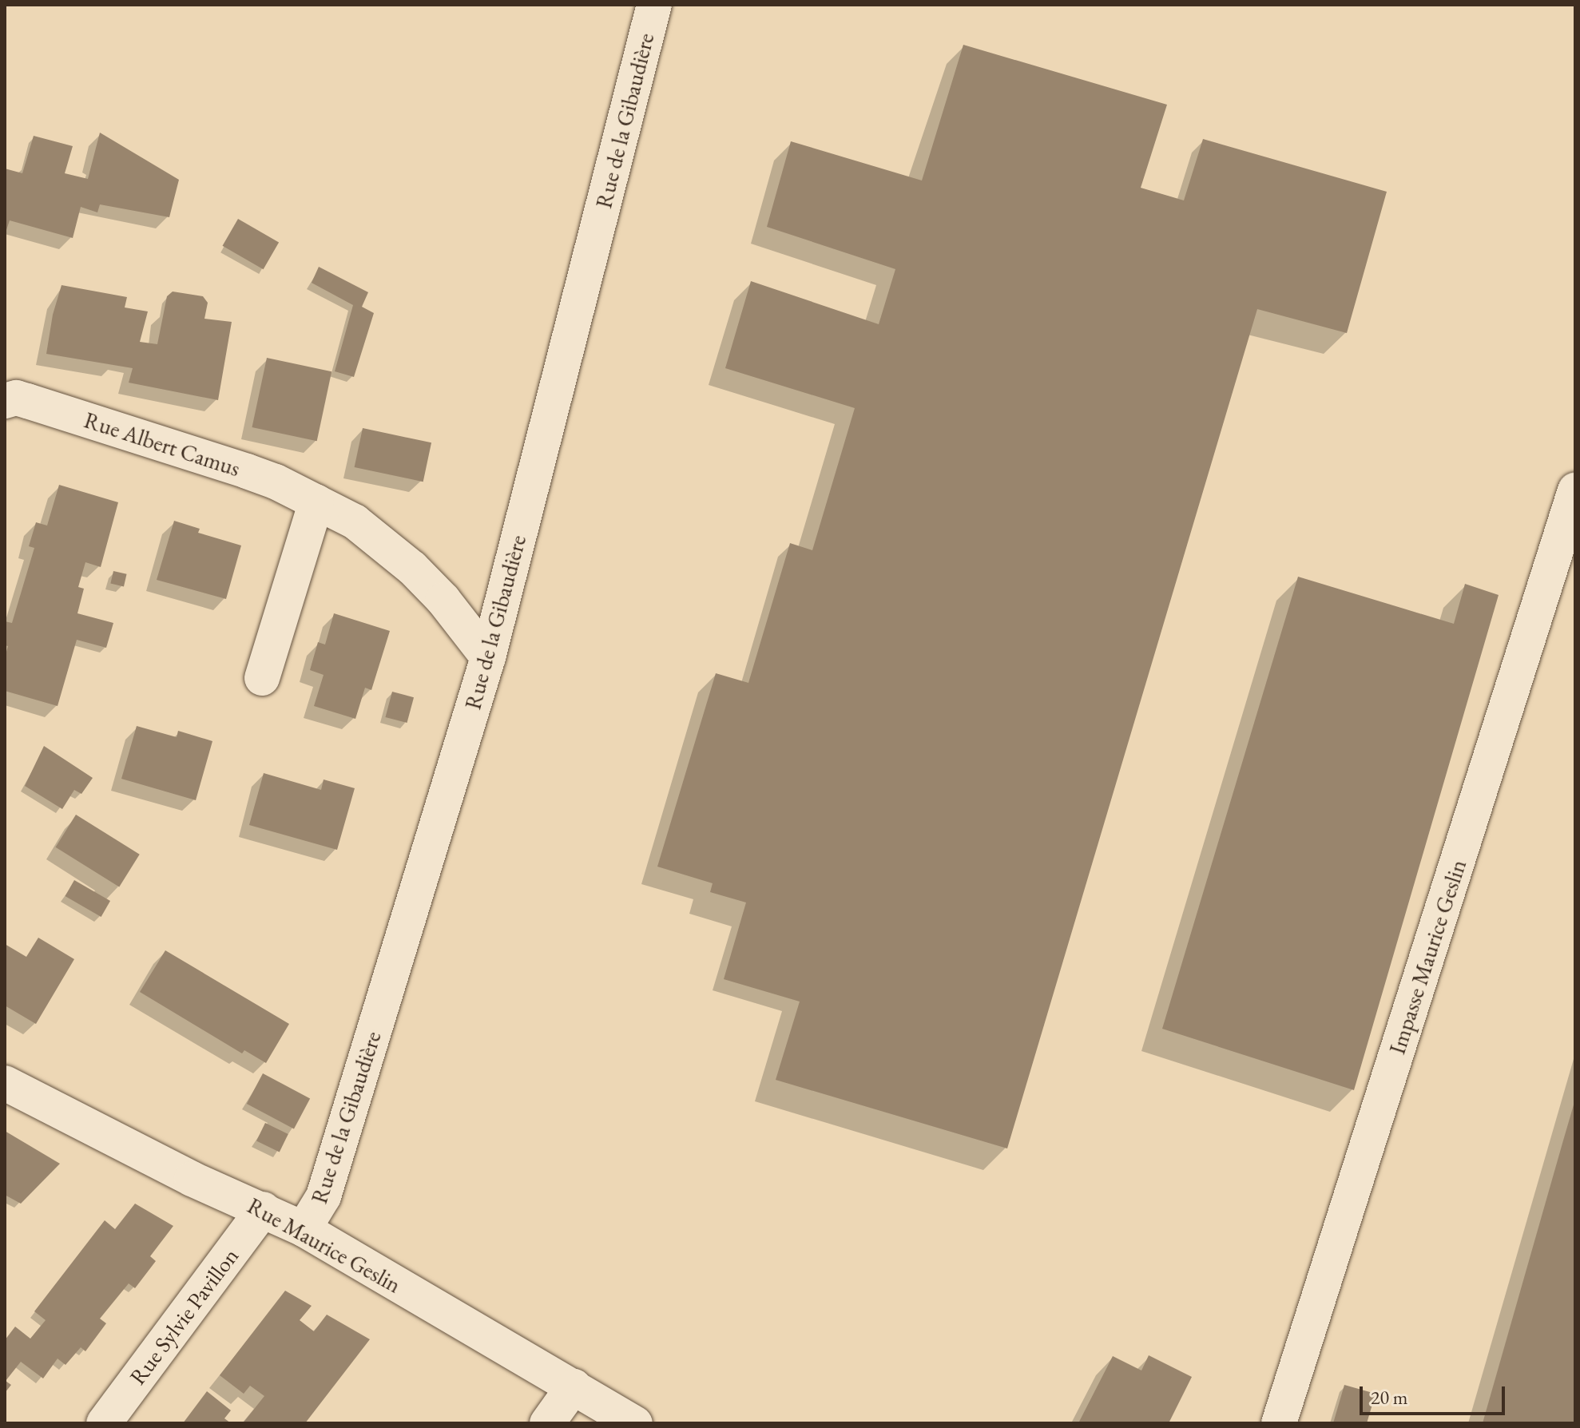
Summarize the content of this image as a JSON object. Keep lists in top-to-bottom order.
{
  "streets": {
    "street": [
      "Rue de la Gibaudière",
      "Rue Albert Camus",
      "Impasse Maurice Geslin",
      "Rue Maurice Geslin",
      "Rue Sylvie Pavillon"
    ]
  },
  "crossings": [
    ["Rue de la Gibaudière", "Rue Albert Camus"],
    ["Rue de la Gibaudière", "Rue Maurice Geslin"],
    ["Rue Maurice Geslin", "Rue Sylvie Pavillon"]
  ],
  "scale_bar": "20 m"
}
